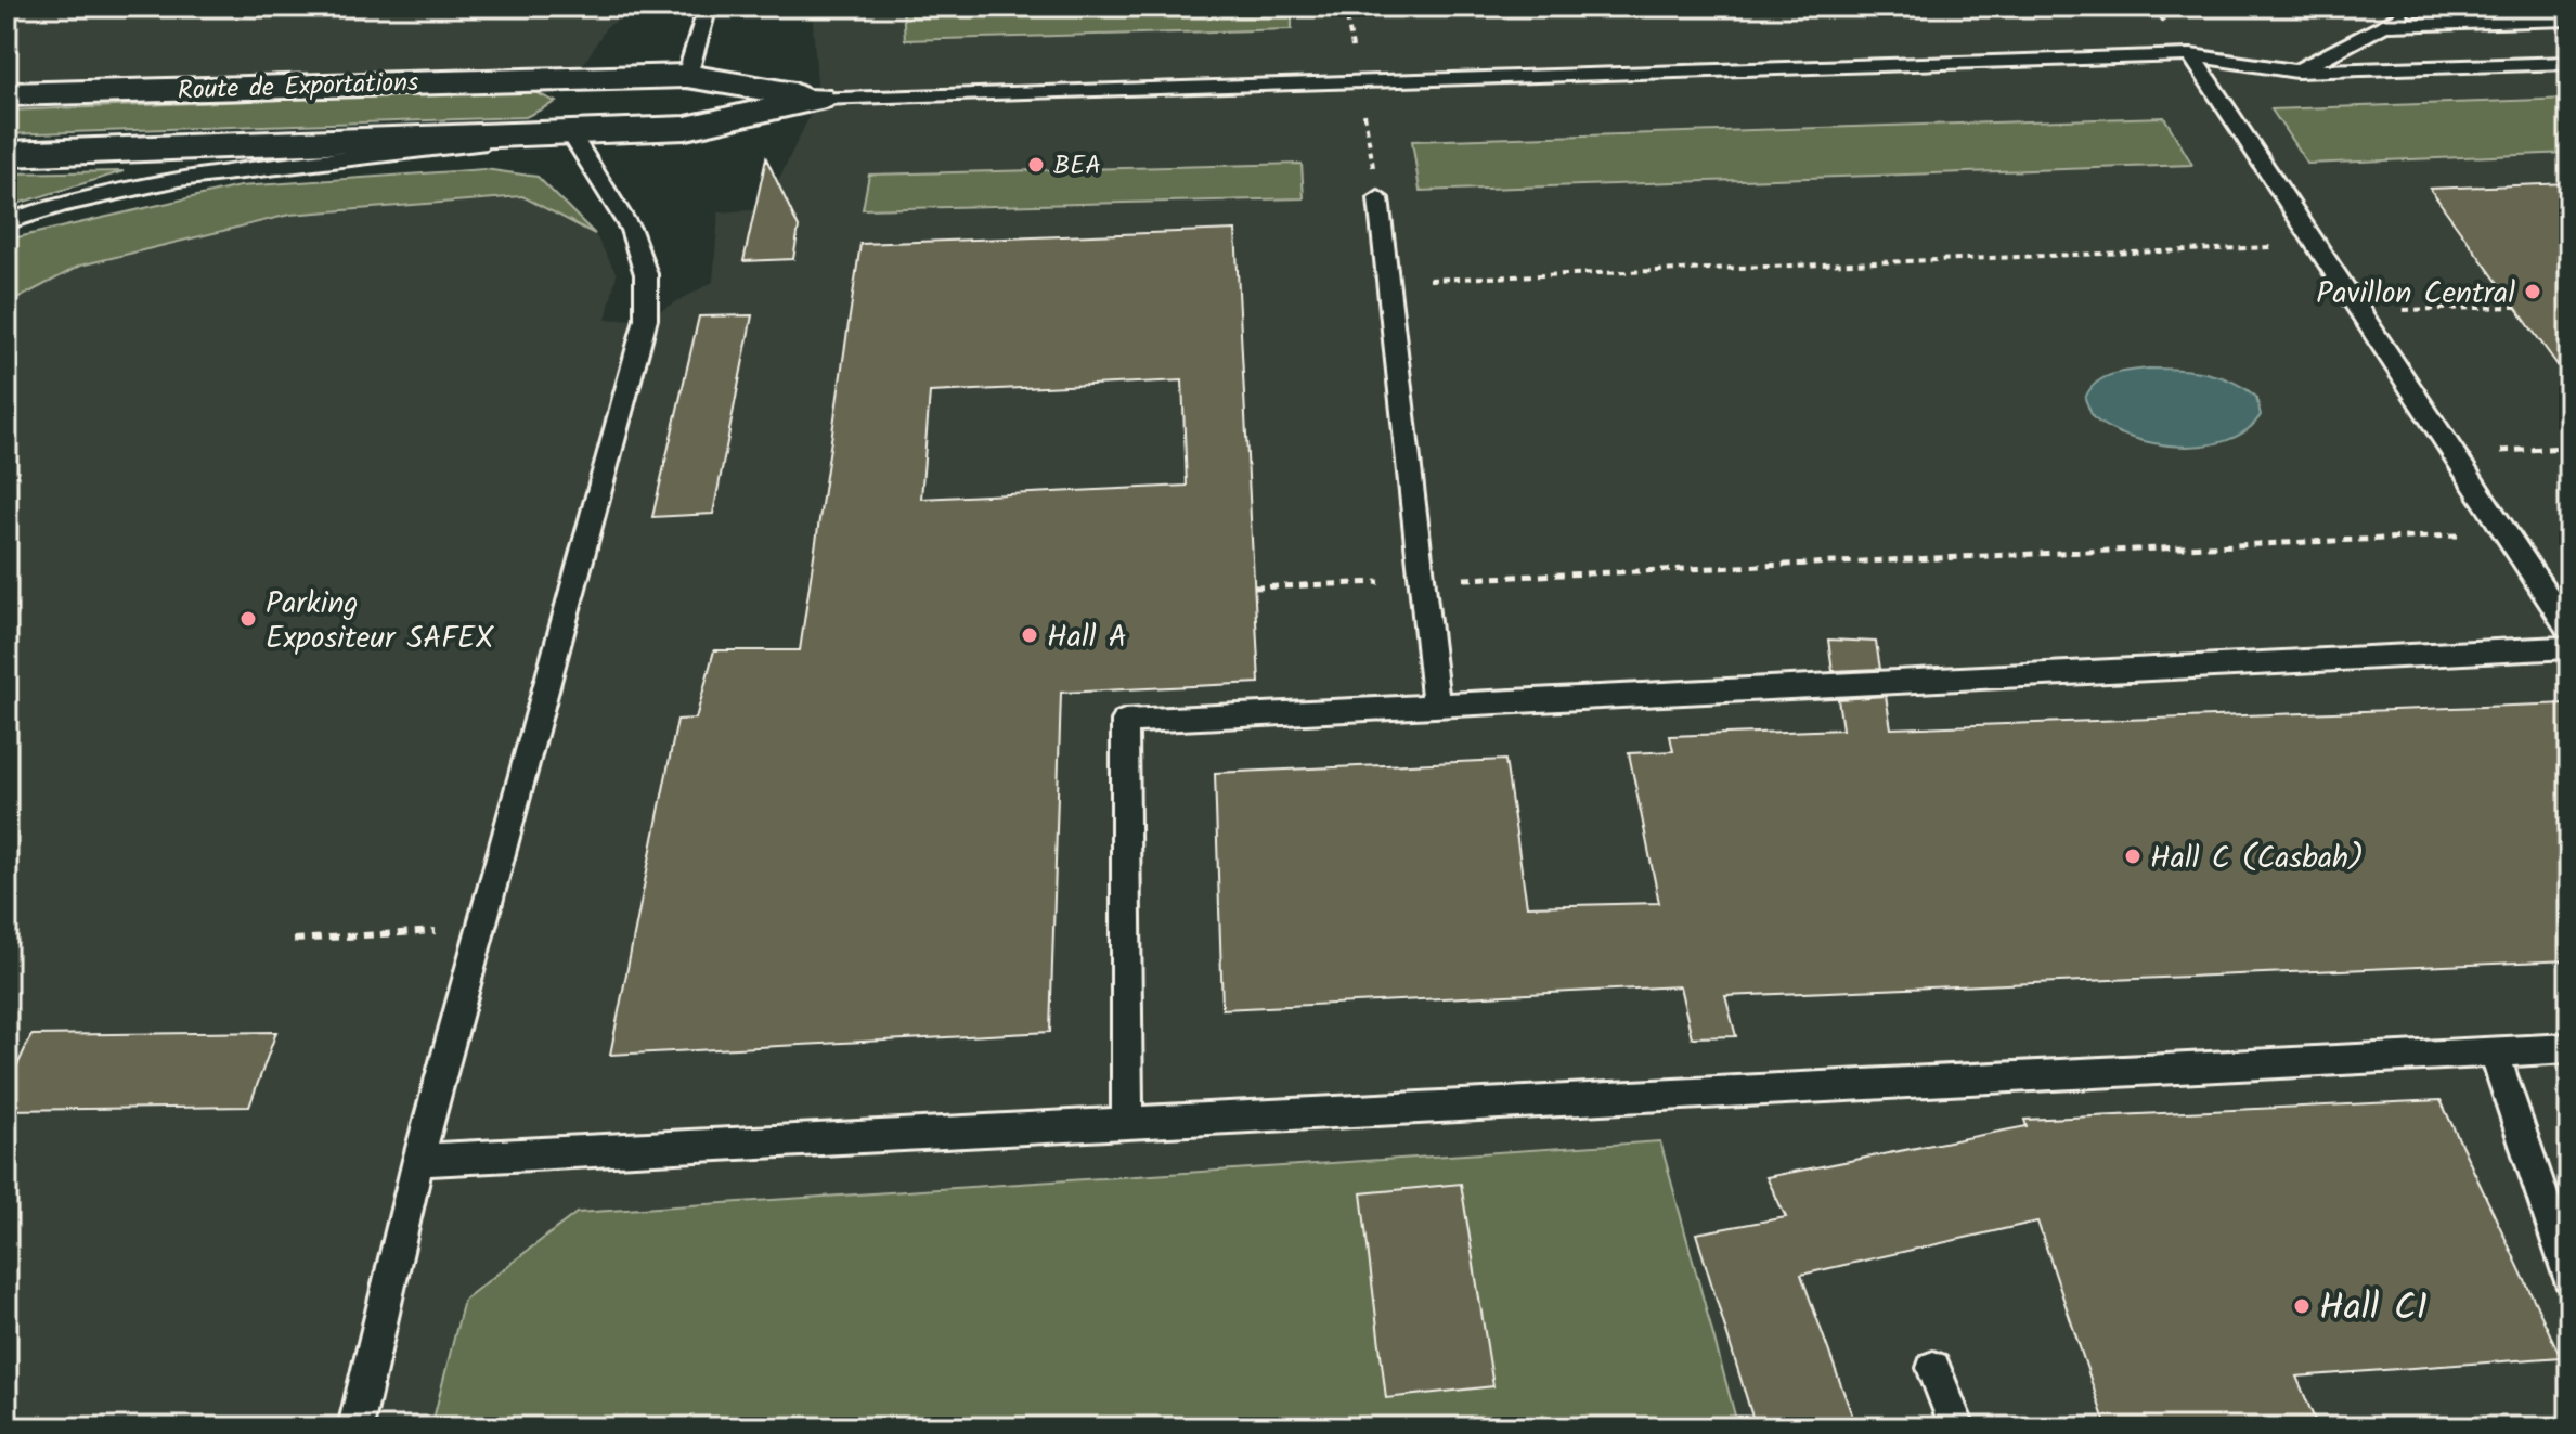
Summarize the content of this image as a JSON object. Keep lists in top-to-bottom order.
{
  "streets": {
    "street": ["Route de Exportations"]
  },
  "places": [
    "BEA",
    "Pavillon Central",
    "Parking Expositeur SAFEX",
    "Hall A",
    "Hall C (Casbah)",
    "Hall C1"
  ]
}
